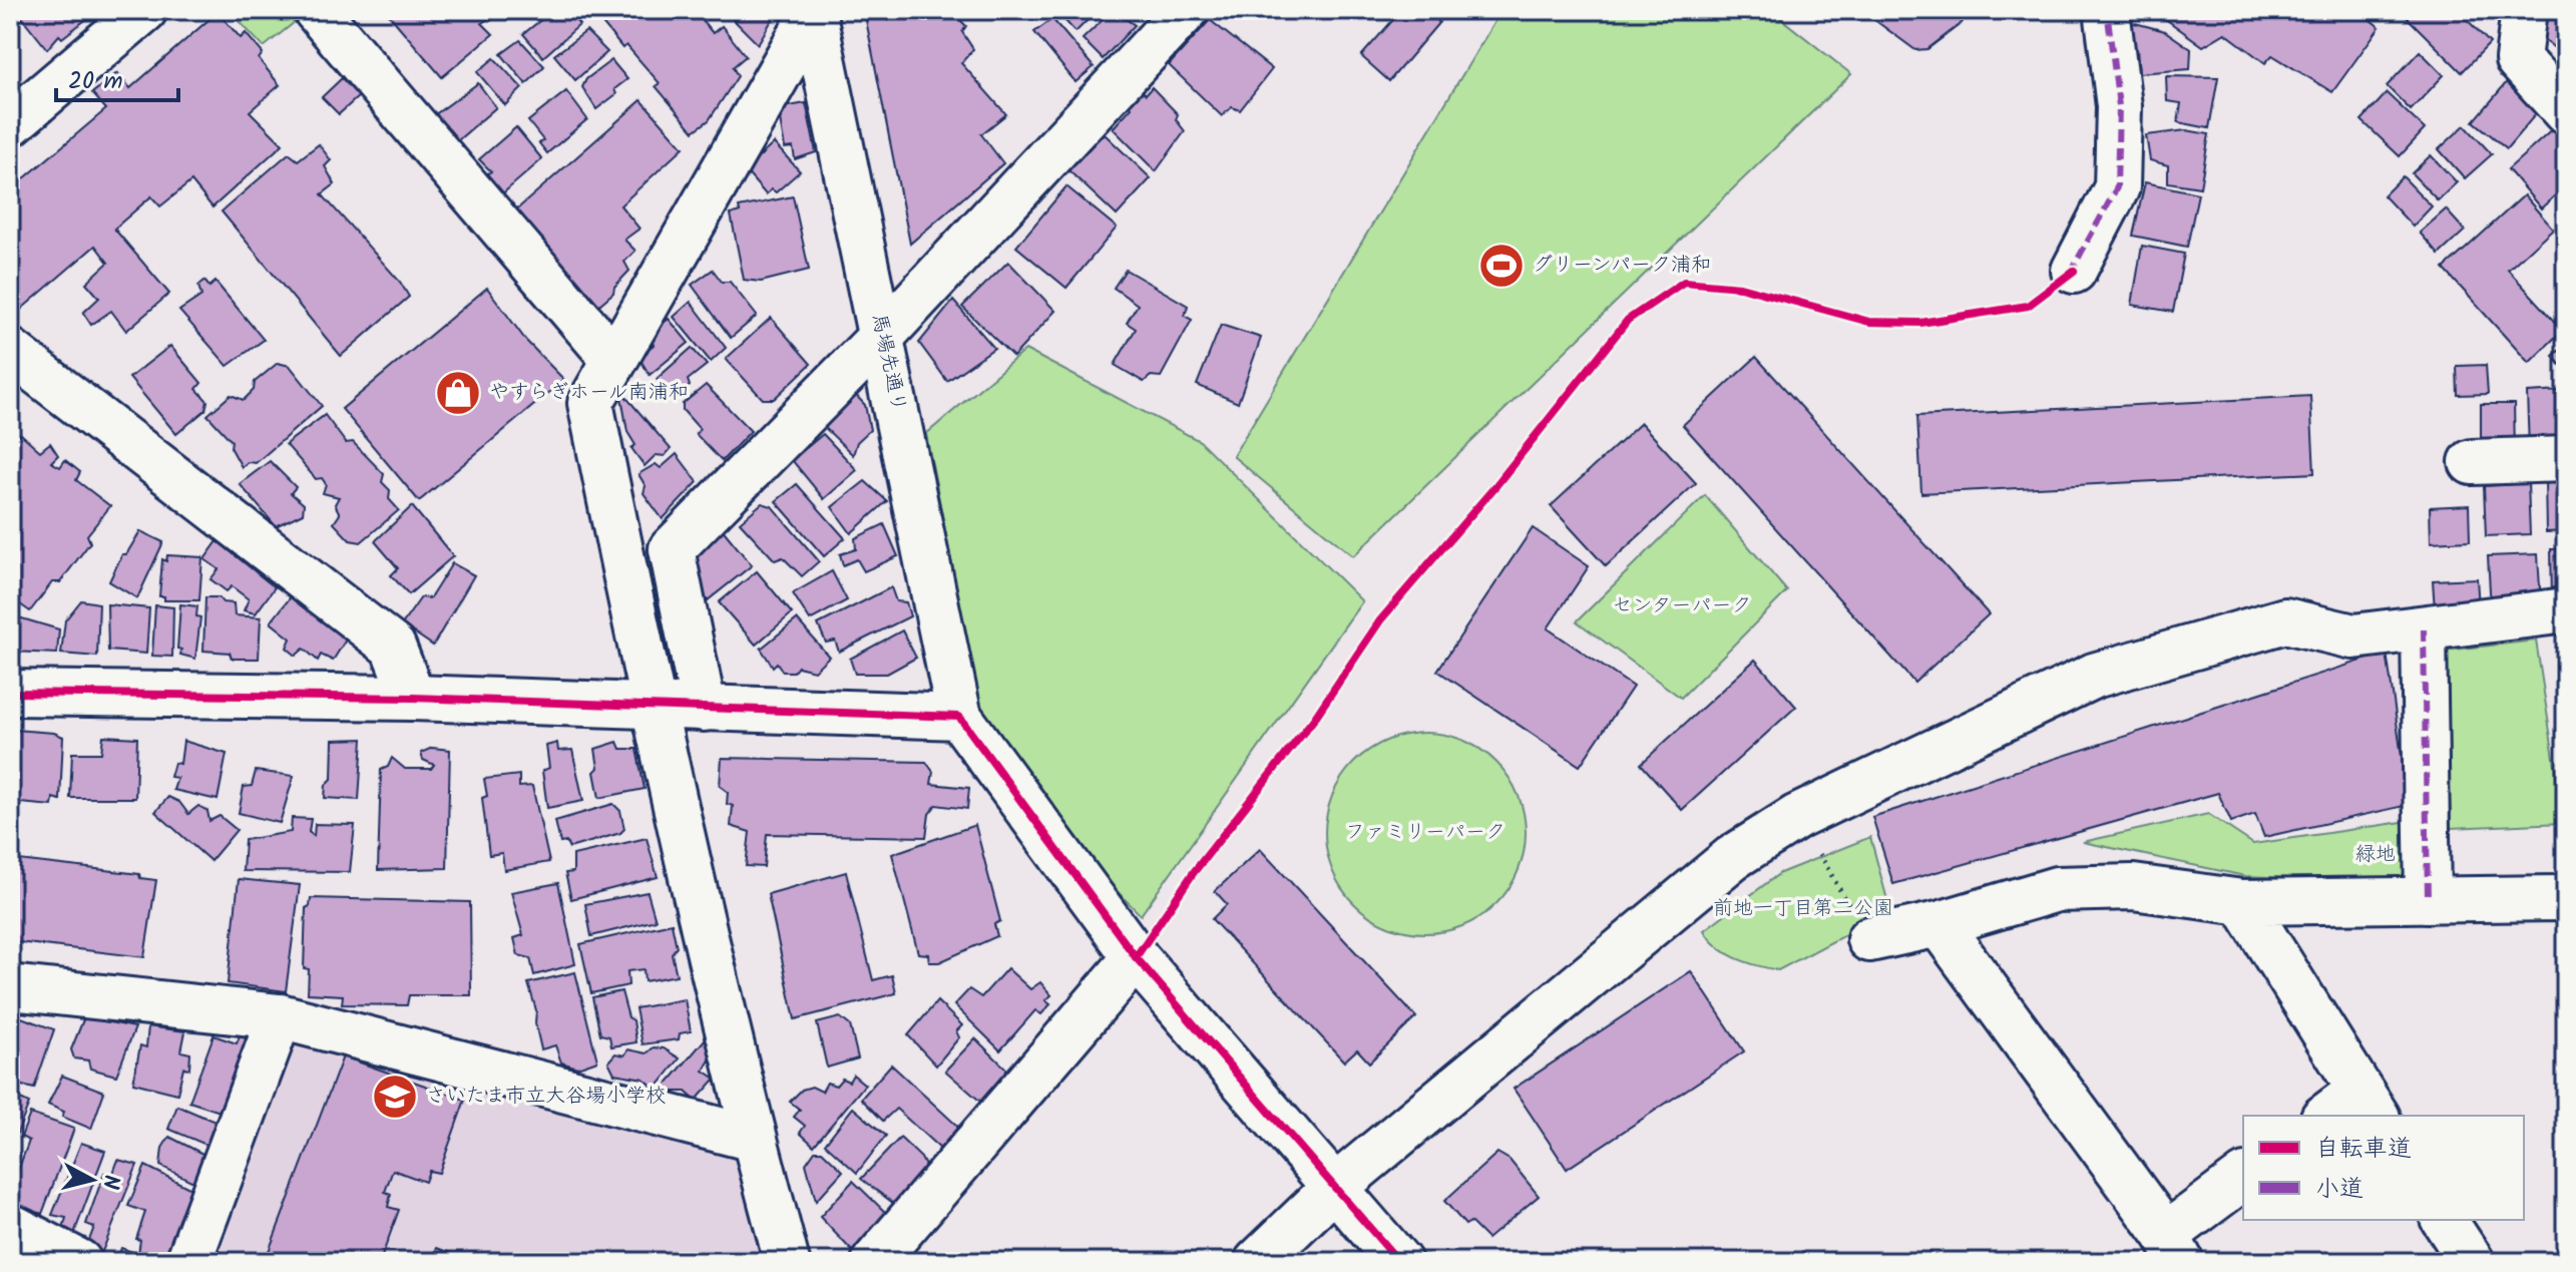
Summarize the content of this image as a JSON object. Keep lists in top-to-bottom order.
{
  "streets": {
    "street": ["馬場先通り"]
  },
  "parks": [
    "センターパーク",
    "ファミリーパーク",
    "緑地",
    "前地一丁目第二公園"
  ],
  "places": {
    "sports": ["グリーンパーク浦和"],
    "shop": ["やすらぎホール南浦和"],
    "school or university": ["さいたま市立大谷場小学校"]
  },
  "legend": ["自転車道", "小道"],
  "scale_bar": "20 m",
  "north": "right"
}
